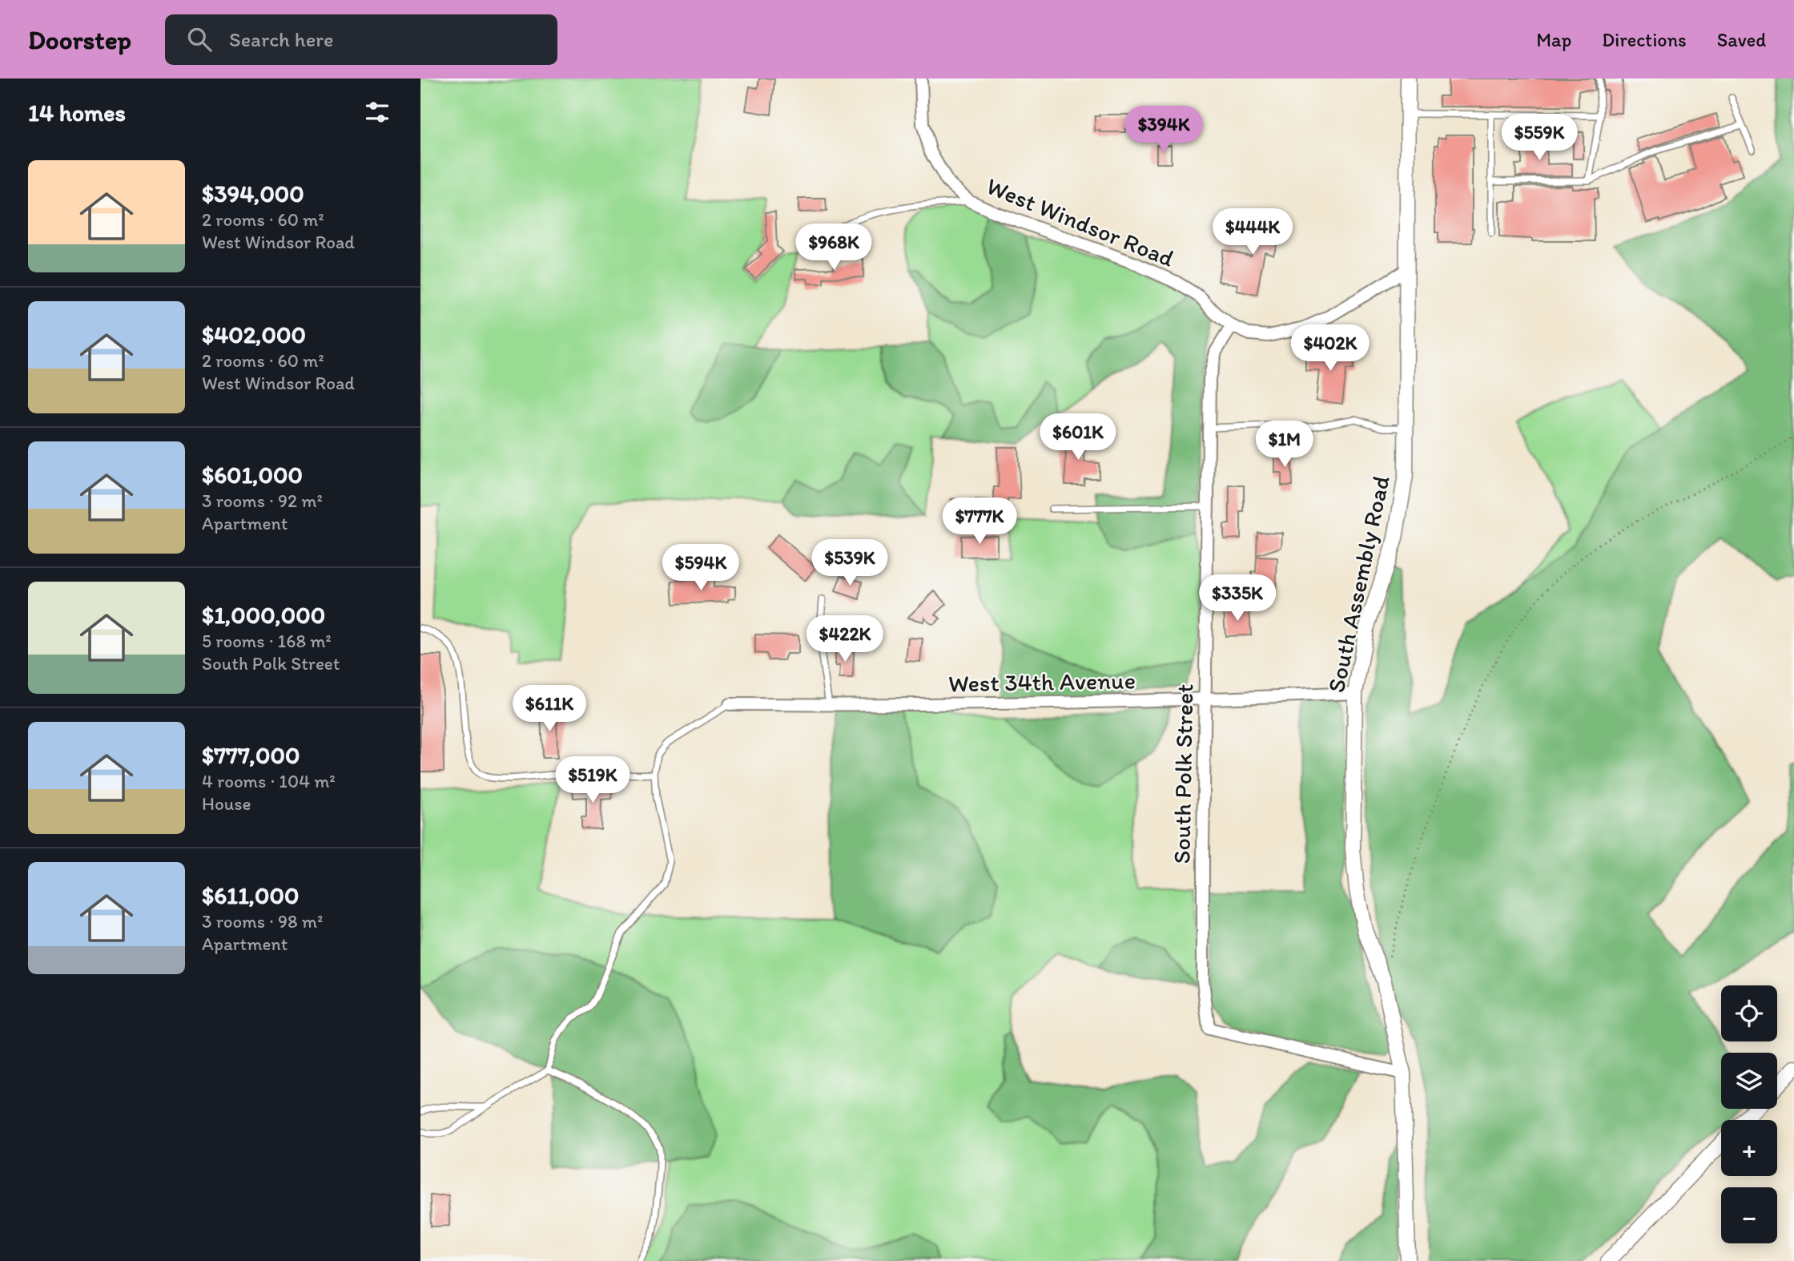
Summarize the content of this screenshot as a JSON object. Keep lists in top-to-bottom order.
{
  "streets": {
    "street": [
      "West Windsor Road",
      "South Assembly Road",
      "West 34th Avenue",
      "South Polk Street"
    ]
  },
  "crossings": [
    ["West Windsor Road", "South Assembly Road"],
    ["West Windsor Road", "South Polk Street"],
    ["South Assembly Road", "West 34th Avenue"],
    ["South Assembly Road", "South Polk Street"],
    ["West 34th Avenue", "South Polk Street"]
  ],
  "page": {
    "header": "Doorstep",
    "search": "Search here",
    "nav": ["Map", "Directions", "Saved"],
    "heading": "14 homes",
    "price": [
      "$394K",
      "$559K",
      "$444K",
      "$968K",
      "$402K",
      "$601K",
      "$1M",
      "$777K",
      "$539K",
      "$594K",
      "$335K",
      "$422K",
      "$611K",
      "$519K"
    ],
    "list": [
      {
        "name": "$394,000",
        "note": "2 rooms · 60 m² · West Windsor Road"
      },
      {
        "name": "$402,000",
        "note": "2 rooms · 60 m² · West Windsor Road"
      },
      {
        "name": "$601,000",
        "note": "3 rooms · 92 m² · Apartment"
      },
      {
        "name": "$1,000,000",
        "note": "5 rooms · 168 m² · South Polk Street"
      },
      {
        "name": "$777,000",
        "note": "4 rooms · 104 m² · House"
      },
      {
        "name": "$611,000",
        "note": "3 rooms · 98 m² · Apartment"
      }
    ],
    "map_buttons": ["+", "−"]
  }
}
